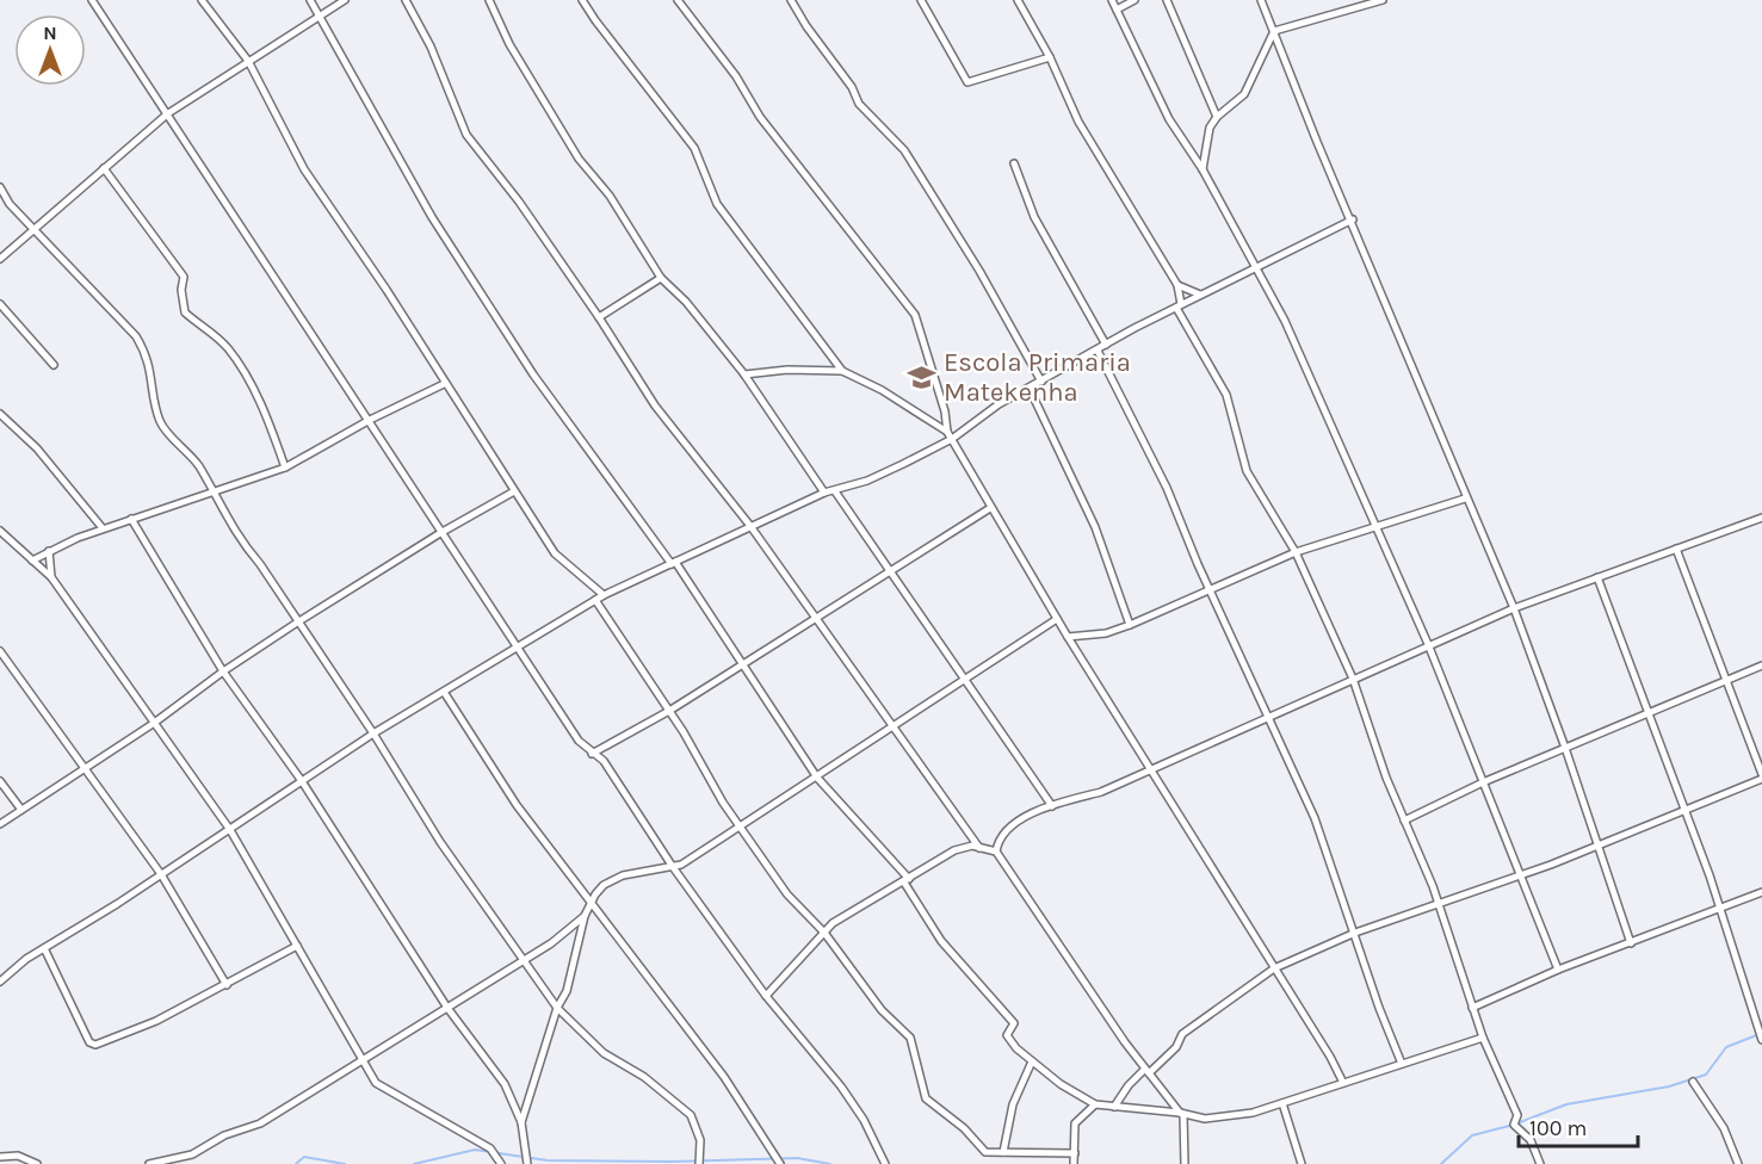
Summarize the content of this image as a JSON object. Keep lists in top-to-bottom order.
{
  "places": {
    "school or university": ["Escola Primaria Matekenha"]
  },
  "scale_bar": "100 m",
  "north": "top"
}
